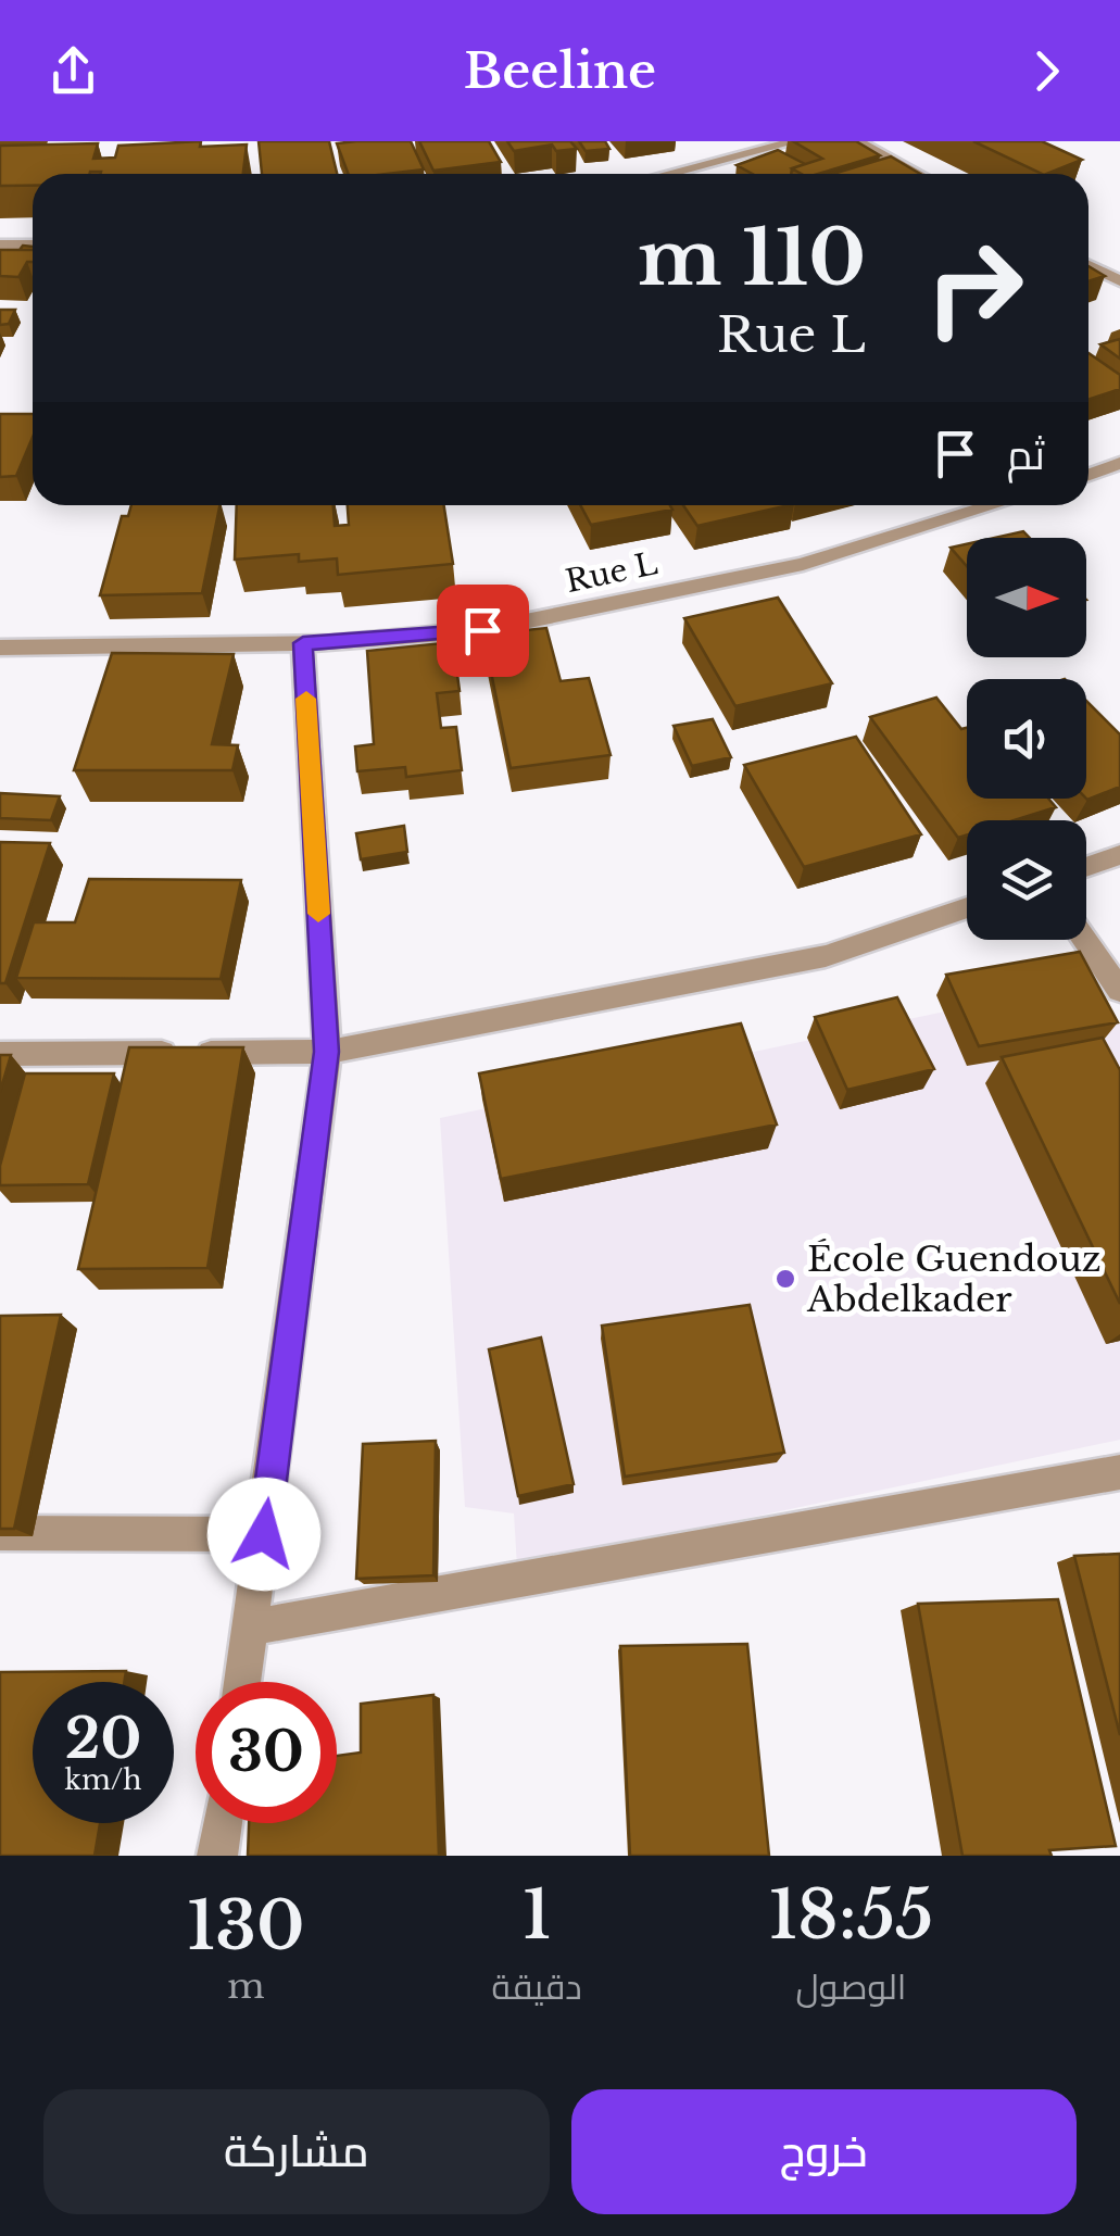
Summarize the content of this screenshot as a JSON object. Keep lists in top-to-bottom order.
{
  "streets": {
    "street": ["Rue L"]
  },
  "places": ["École Guendouz Abdelkader"],
  "north": "right",
  "page": {
    "header": "Beeline",
    "turn": ["110 m", "Rue L"],
    "then": "ثم",
    "speed": "20 km/h",
    "limit": "30",
    "eta": [
      "18:55",
      "الوصول",
      "1",
      "دقيقة",
      "130",
      "m"
    ],
    "buttons": ["خروج", "مشاركة"]
  }
}
